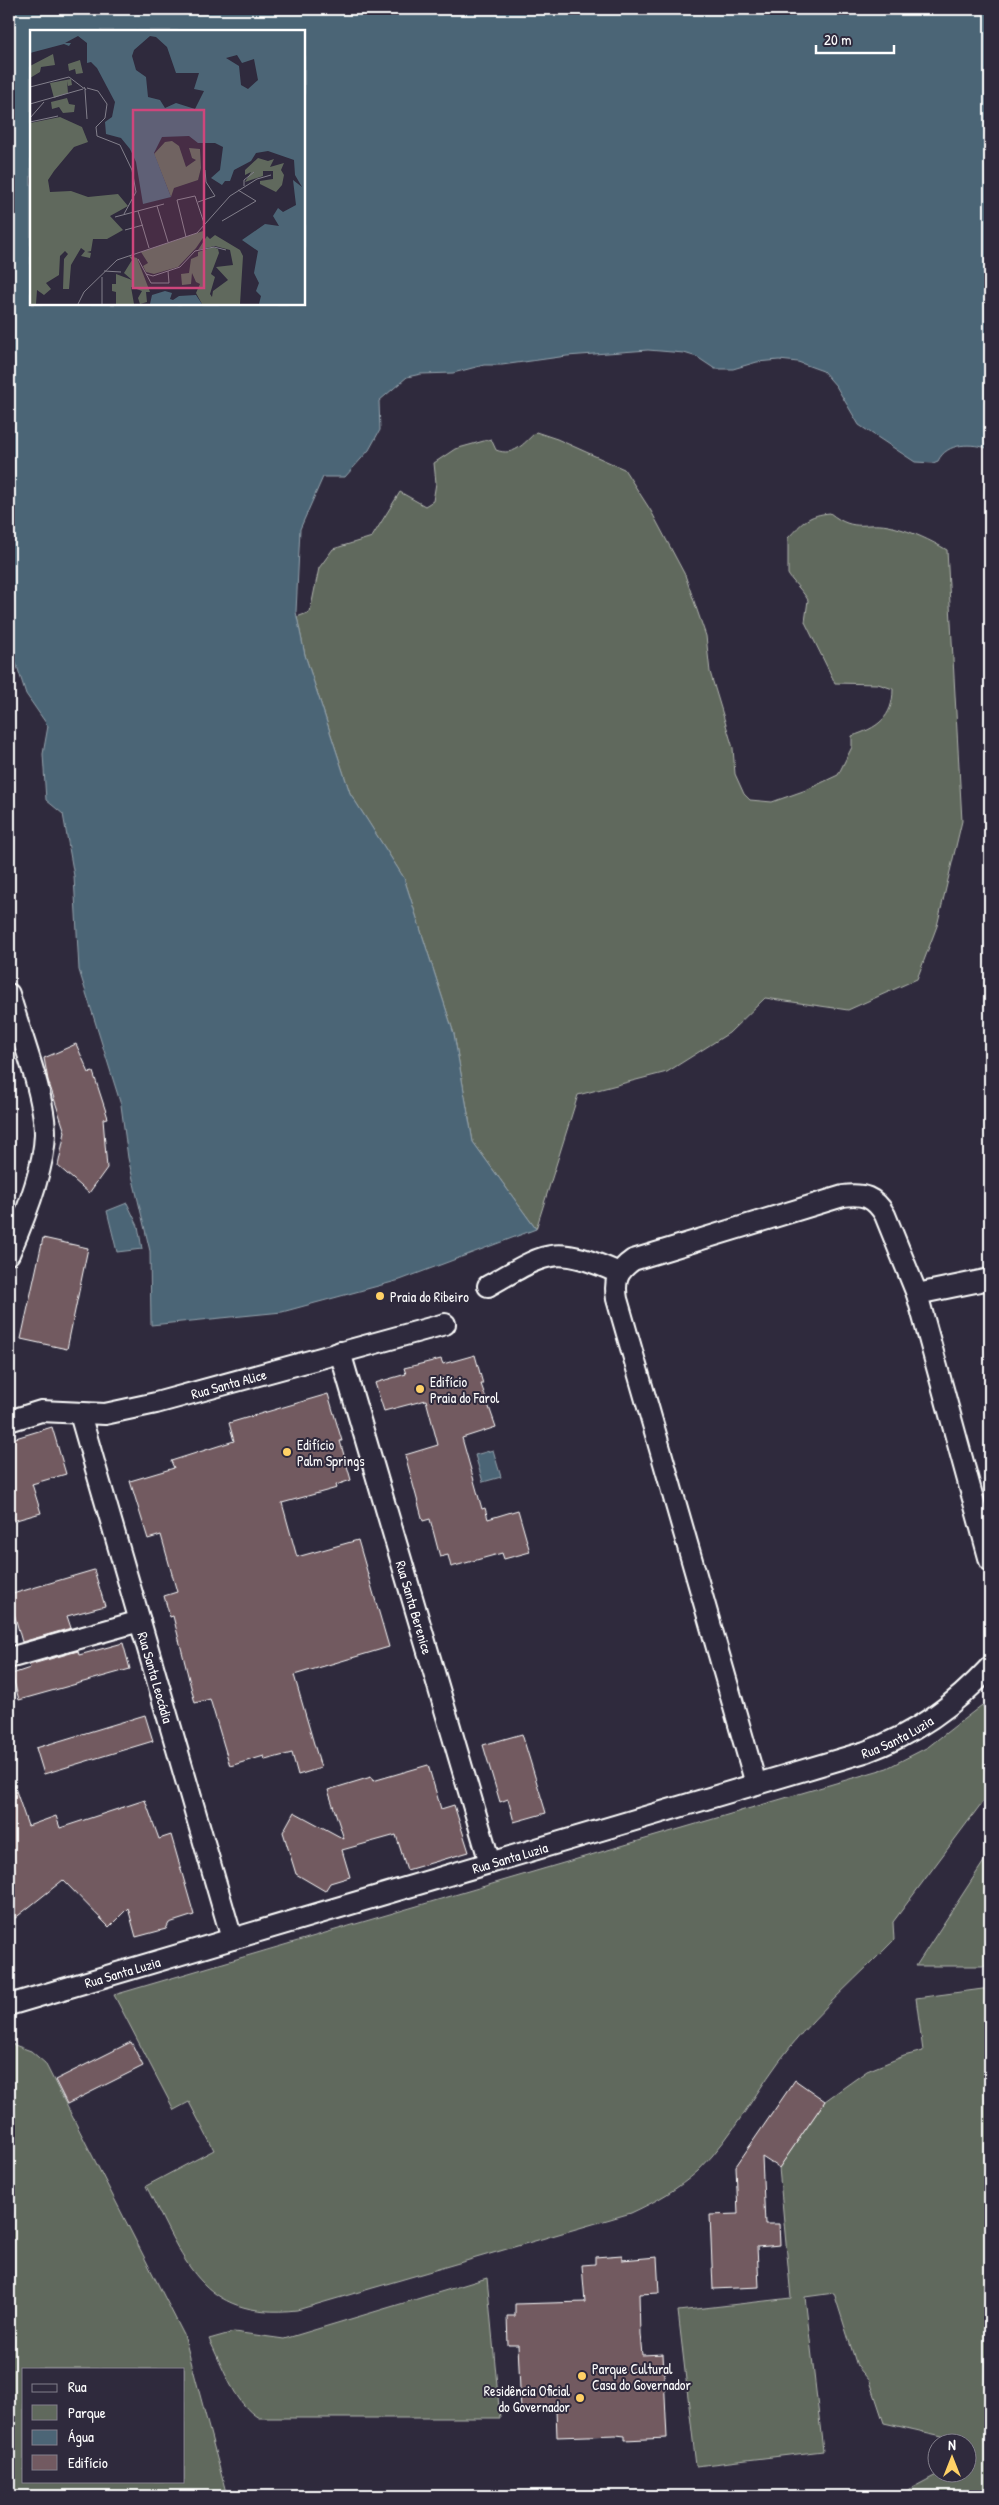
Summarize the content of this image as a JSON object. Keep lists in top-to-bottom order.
{
  "streets": {
    "street": [
      "Rua Santa Alice",
      "Rua Santa Berenice",
      "Rua Santa Leocádia",
      "Rua Santa Luzia"
    ]
  },
  "crossings": [
    ["Rua Santa Alice", "Rua Santa Berenice"],
    ["Rua Santa Alice", "Rua Santa Leocádia"],
    ["Rua Santa Berenice", "Rua Santa Luzia"],
    ["Rua Santa Leocádia", "Rua Santa Luzia"]
  ],
  "places": [
    "Praia do Ribeiro",
    "Edifício Praia do Farol",
    "Edifício Palm Springs",
    "Parque Cultural Casa do Governador",
    "Residência Oficial do Governador"
  ],
  "legend": [
    "Rua",
    "Parque",
    "Água",
    "Edifício"
  ],
  "scale_bar": "20 m",
  "north": "top"
}
